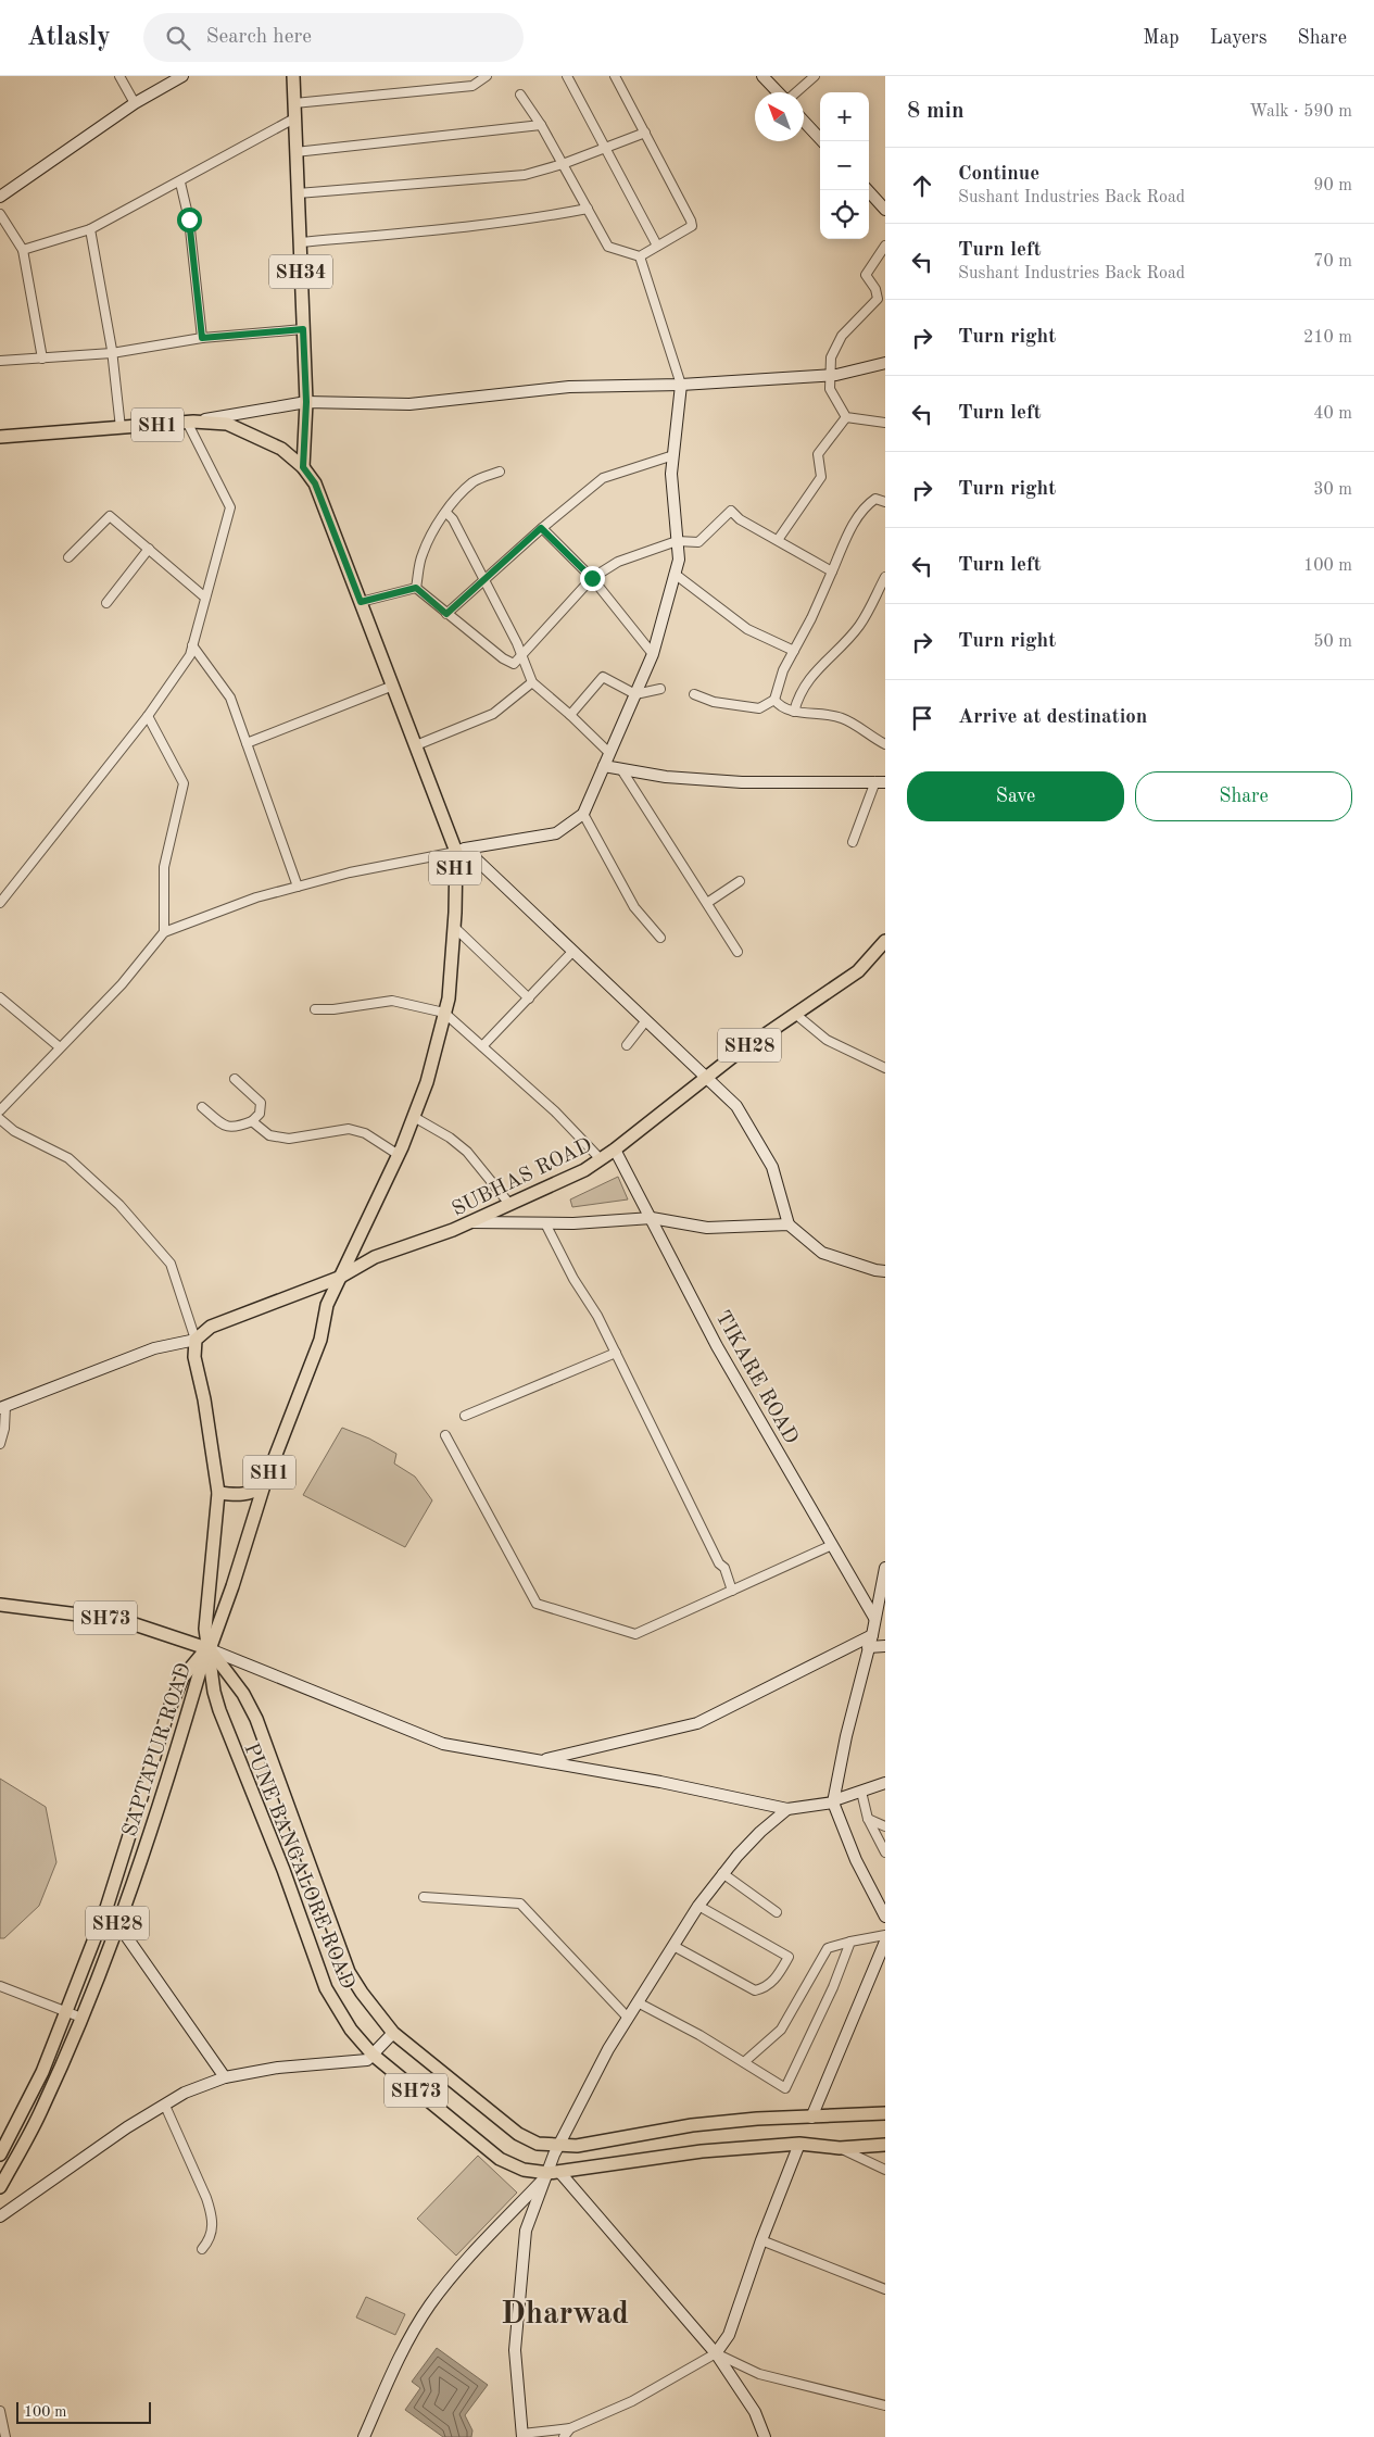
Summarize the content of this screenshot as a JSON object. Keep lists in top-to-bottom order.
{
  "streets": {
    "main road": [
      "SH34",
      "SH1",
      "SH28",
      "SUBHAS ROAD",
      "SH73",
      "SAPTAPUR ROAD",
      "PUNE BANGALORE ROAD"
    ],
    "street": ["TIKARE ROAD"]
  },
  "crossings": [
    ["SH34", "SH1"],
    ["SH1", "SUBHAS ROAD"],
    ["SH1", "SH73"],
    ["SH1", "SAPTAPUR ROAD"],
    ["SH1", "PUNE BANGALORE ROAD"],
    ["SUBHAS ROAD", "TIKARE ROAD"],
    ["SH73", "SAPTAPUR ROAD"],
    ["SH73", "PUNE BANGALORE ROAD"],
    ["SAPTAPUR ROAD", "PUNE BANGALORE ROAD"]
  ],
  "districts": ["Dharwad"],
  "scale_bar": "100 m",
  "north": "top left",
  "page": {
    "header": "Atlasly",
    "search": "Search here",
    "nav": ["Map", "Layers", "Share"],
    "heading": ["8 min", "Walk · 590 m"],
    "map_buttons": ["+", "−"],
    "list": [
      ["Continue", "Sushant Industries Back Road", "90 m"],
      ["Turn left", "Sushant Industries Back Road", "70 m"],
      ["Turn right", "210 m"],
      ["Turn left", "40 m"],
      ["Turn right", "30 m"],
      ["Turn left", "100 m"],
      ["Turn right", "50 m"],
      "Arrive at destination"
    ],
    "buttons": ["Save", "Share"],
    "scale": "100 m"
  }
}
